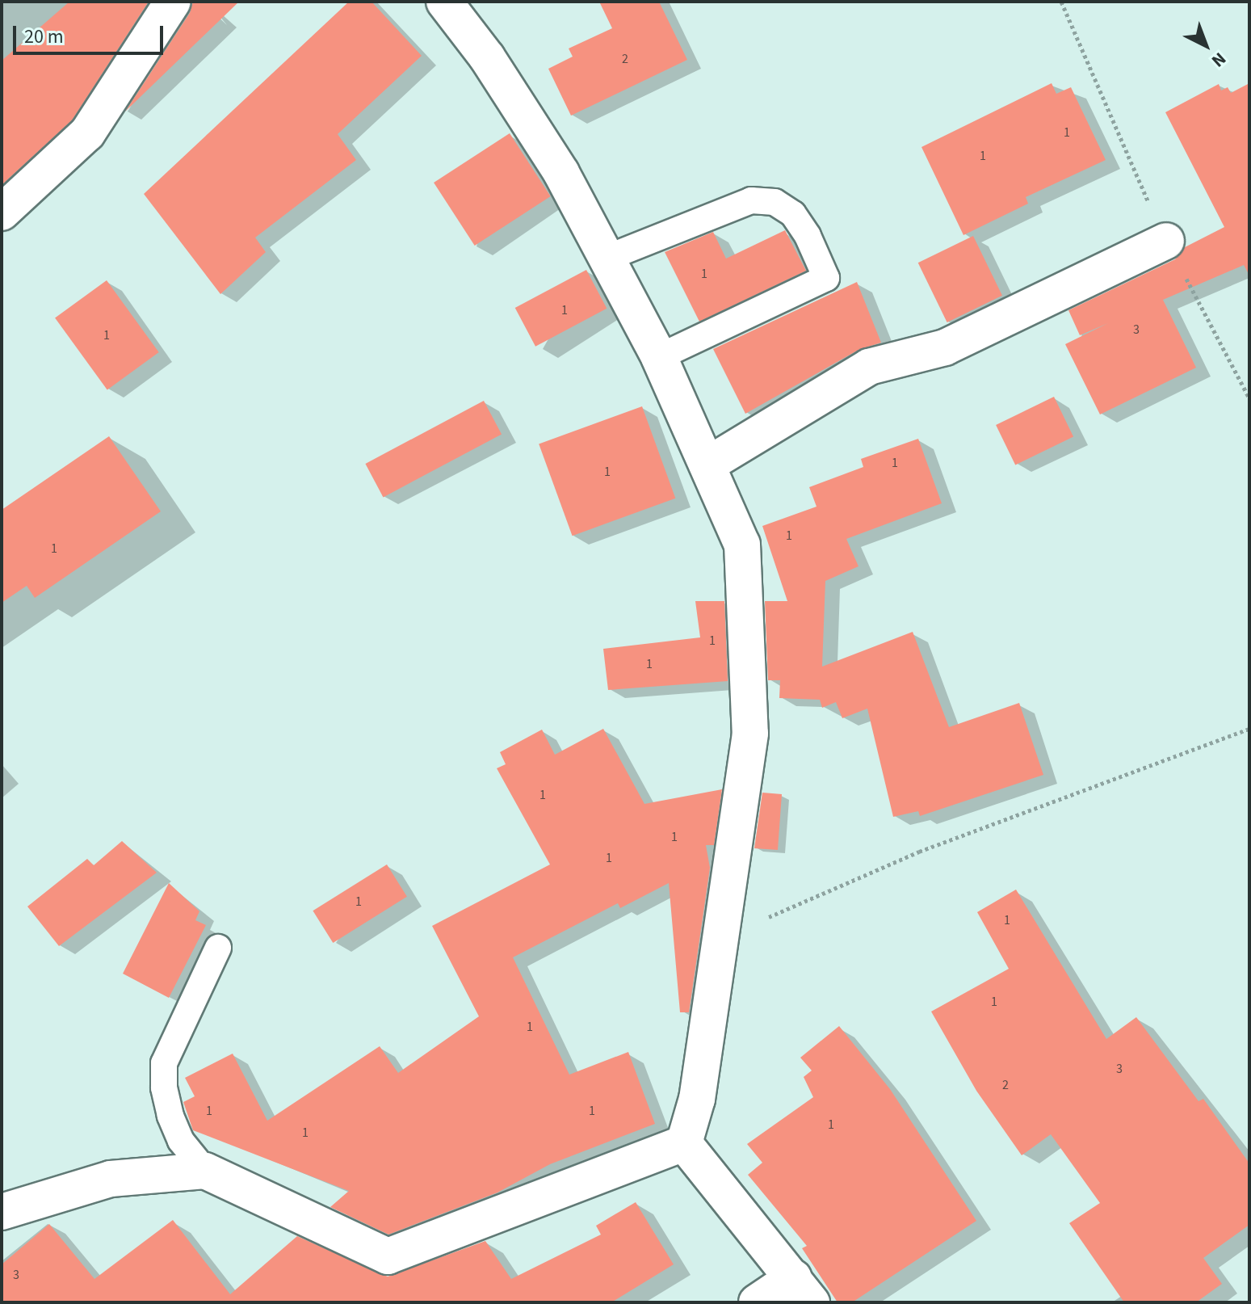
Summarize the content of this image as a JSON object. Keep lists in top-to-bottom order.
{
  "house_numbers": [
    "2",
    "1",
    "1",
    "1",
    "1",
    "3",
    "1",
    "1",
    "1",
    "1",
    "1",
    "1",
    "1",
    "1",
    "1",
    "1",
    "1",
    "1",
    "1",
    "1",
    "3",
    "2",
    "1",
    "1",
    "1",
    "1",
    "3"
  ],
  "scale_bar": "20 m",
  "north": "bottom right"
}
